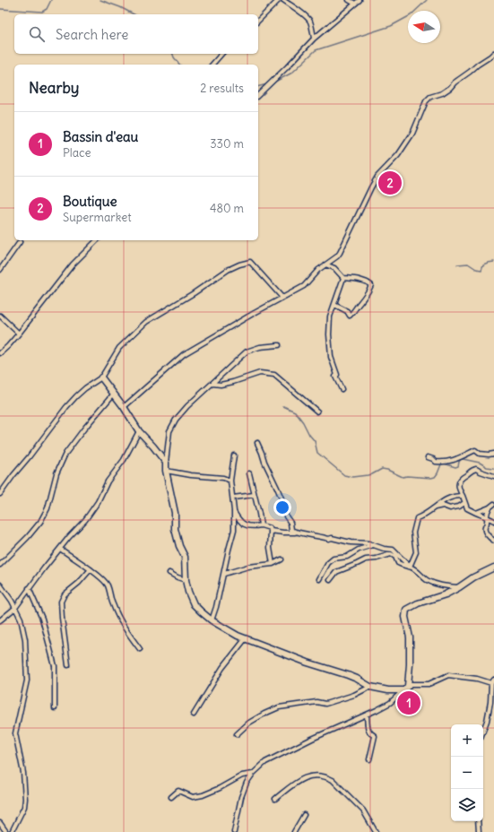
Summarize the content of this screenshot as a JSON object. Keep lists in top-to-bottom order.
{
  "north": "left",
  "page": {
    "search": "Search here",
    "heading": ["Nearby", "2 results"],
    "list": [
      {
        "mark": "1",
        "name": "Bassin d'eau",
        "note": "Place",
        "value": "330 m"
      },
      {
        "mark": "2",
        "name": "Boutique",
        "note": "Supermarket",
        "value": "480 m"
      }
    ],
    "pins": ["2", "1"],
    "map_buttons": ["+", "−"]
  }
}
